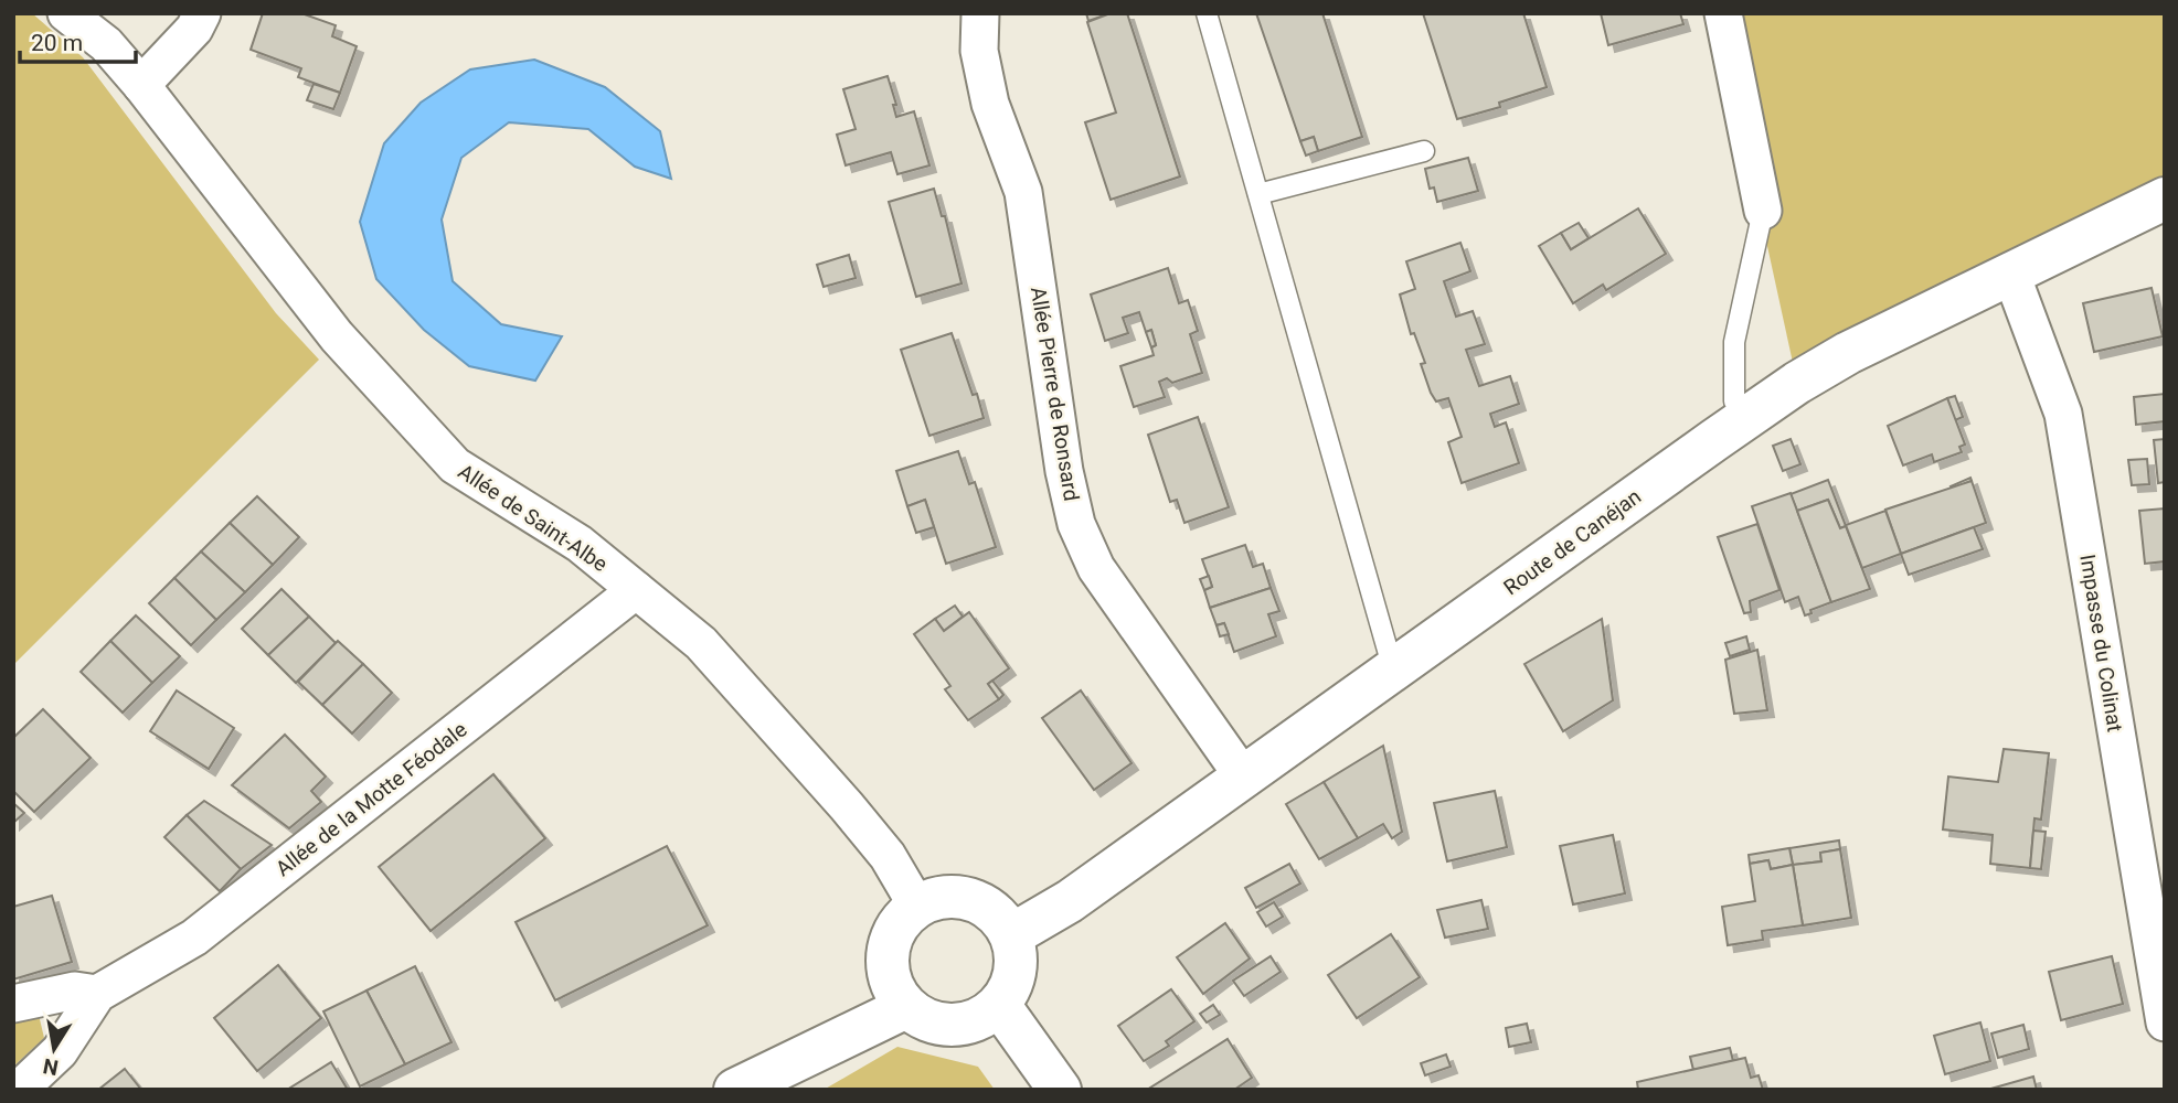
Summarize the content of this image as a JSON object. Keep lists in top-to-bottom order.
{
  "streets": {
    "street": [
      "Allée Pierre de Ronsard",
      "Allée de Saint-Albe",
      "Route de Canéjan",
      "Impasse du Colinat",
      "Allée de la Motte Féodale"
    ]
  },
  "crossings": [
    ["Allée Pierre de Ronsard", "Route de Canéjan"],
    ["Allée de Saint-Albe", "Route de Canéjan"],
    ["Allée de Saint-Albe", "Allée de la Motte Féodale"],
    ["Route de Canéjan", "Impasse du Colinat"]
  ],
  "scale_bar": "20 m",
  "north": "bottom"
}
